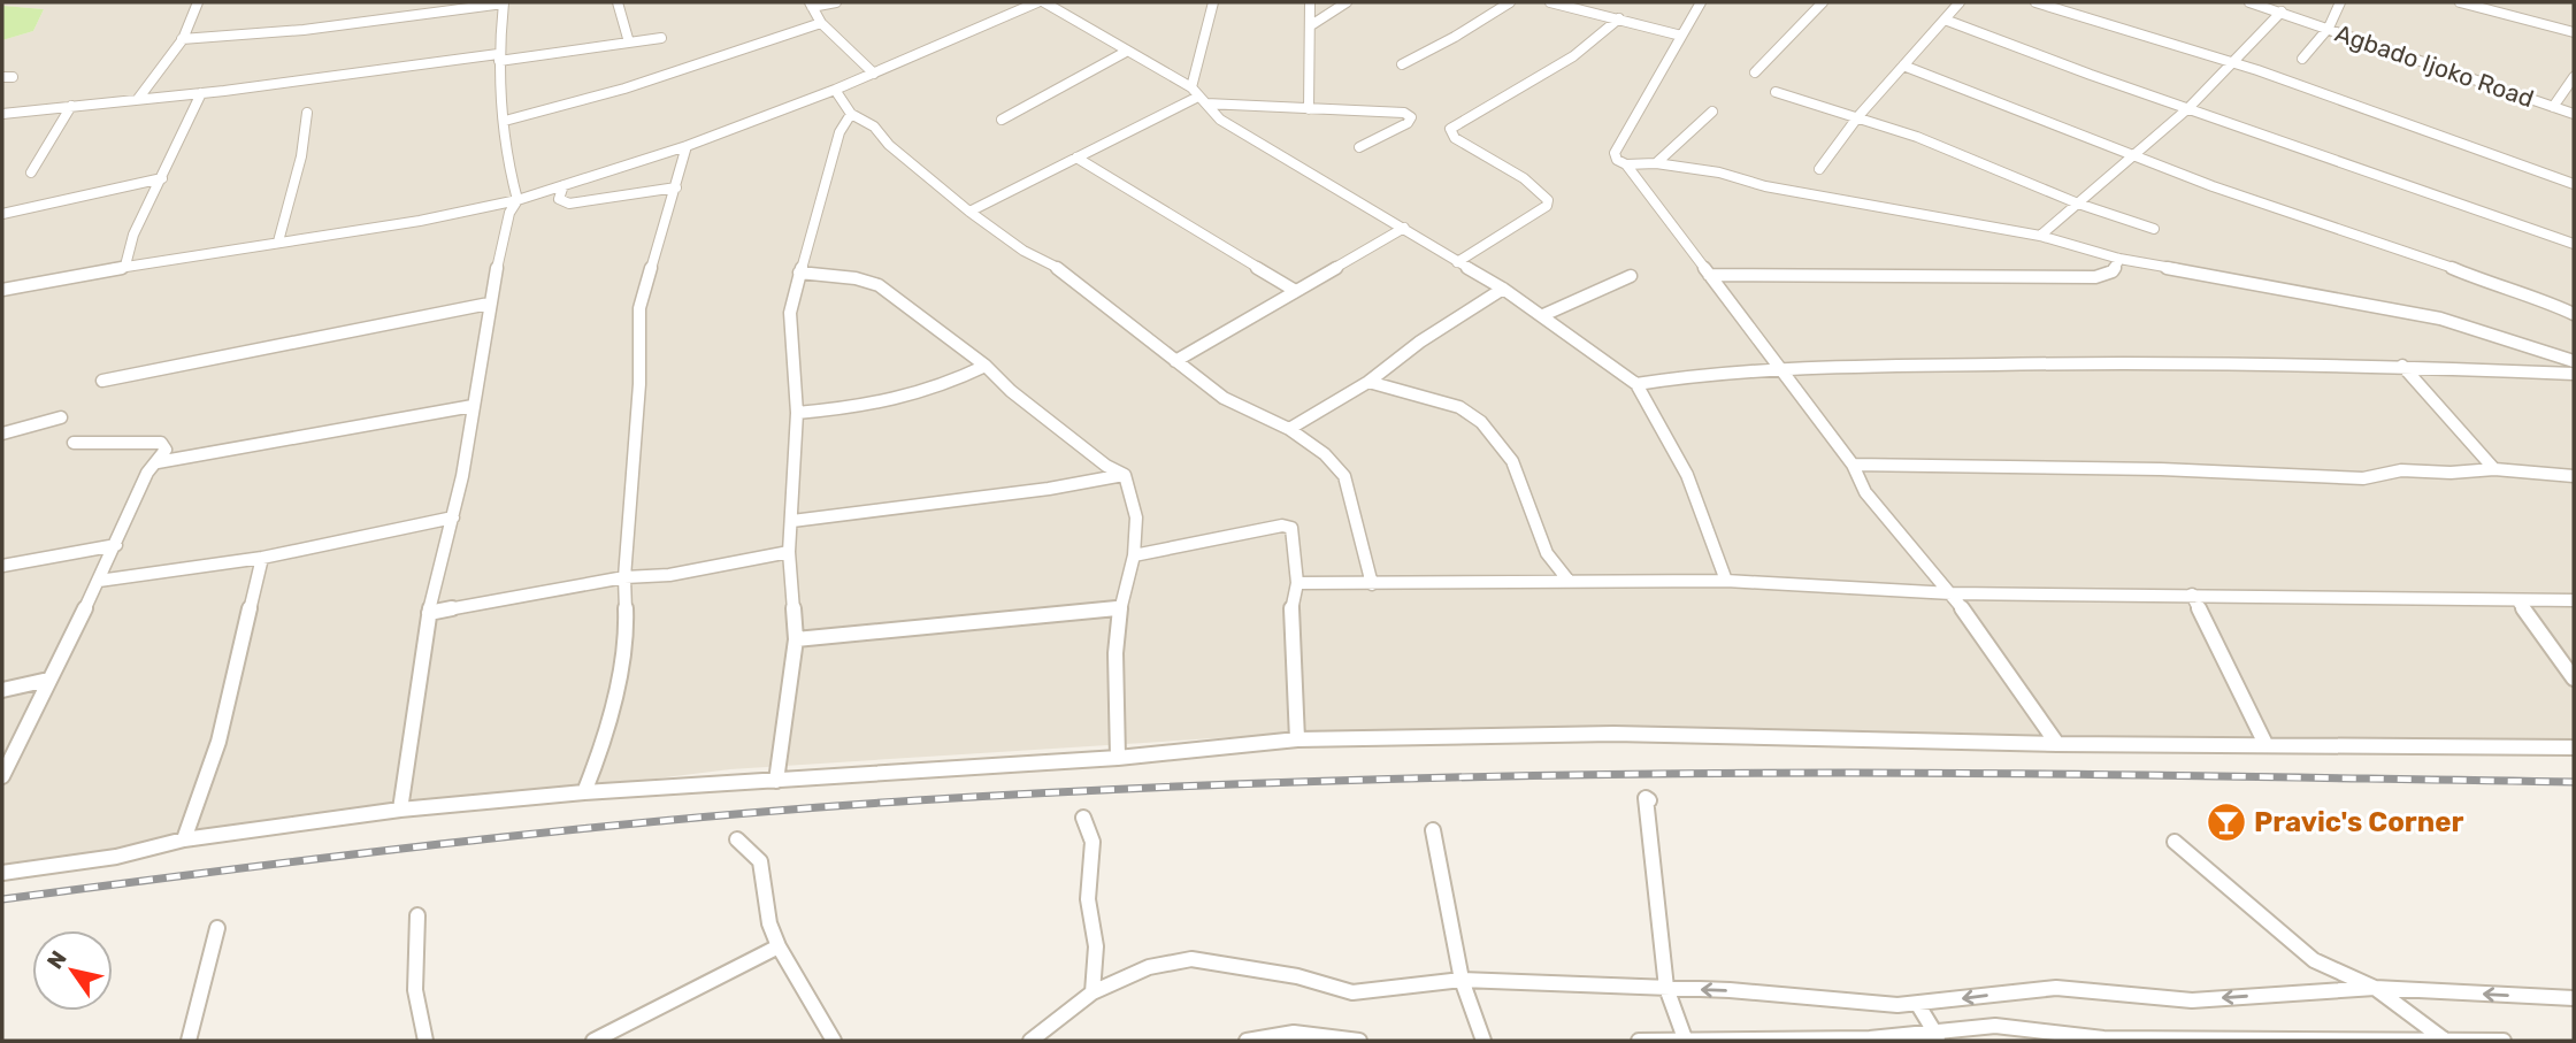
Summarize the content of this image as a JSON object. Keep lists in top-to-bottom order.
{
  "streets": {
    "street": ["Agbado Ijoko Road"]
  },
  "places": {
    "bar": ["Pravic's Corner"]
  },
  "north": "top left"
}
